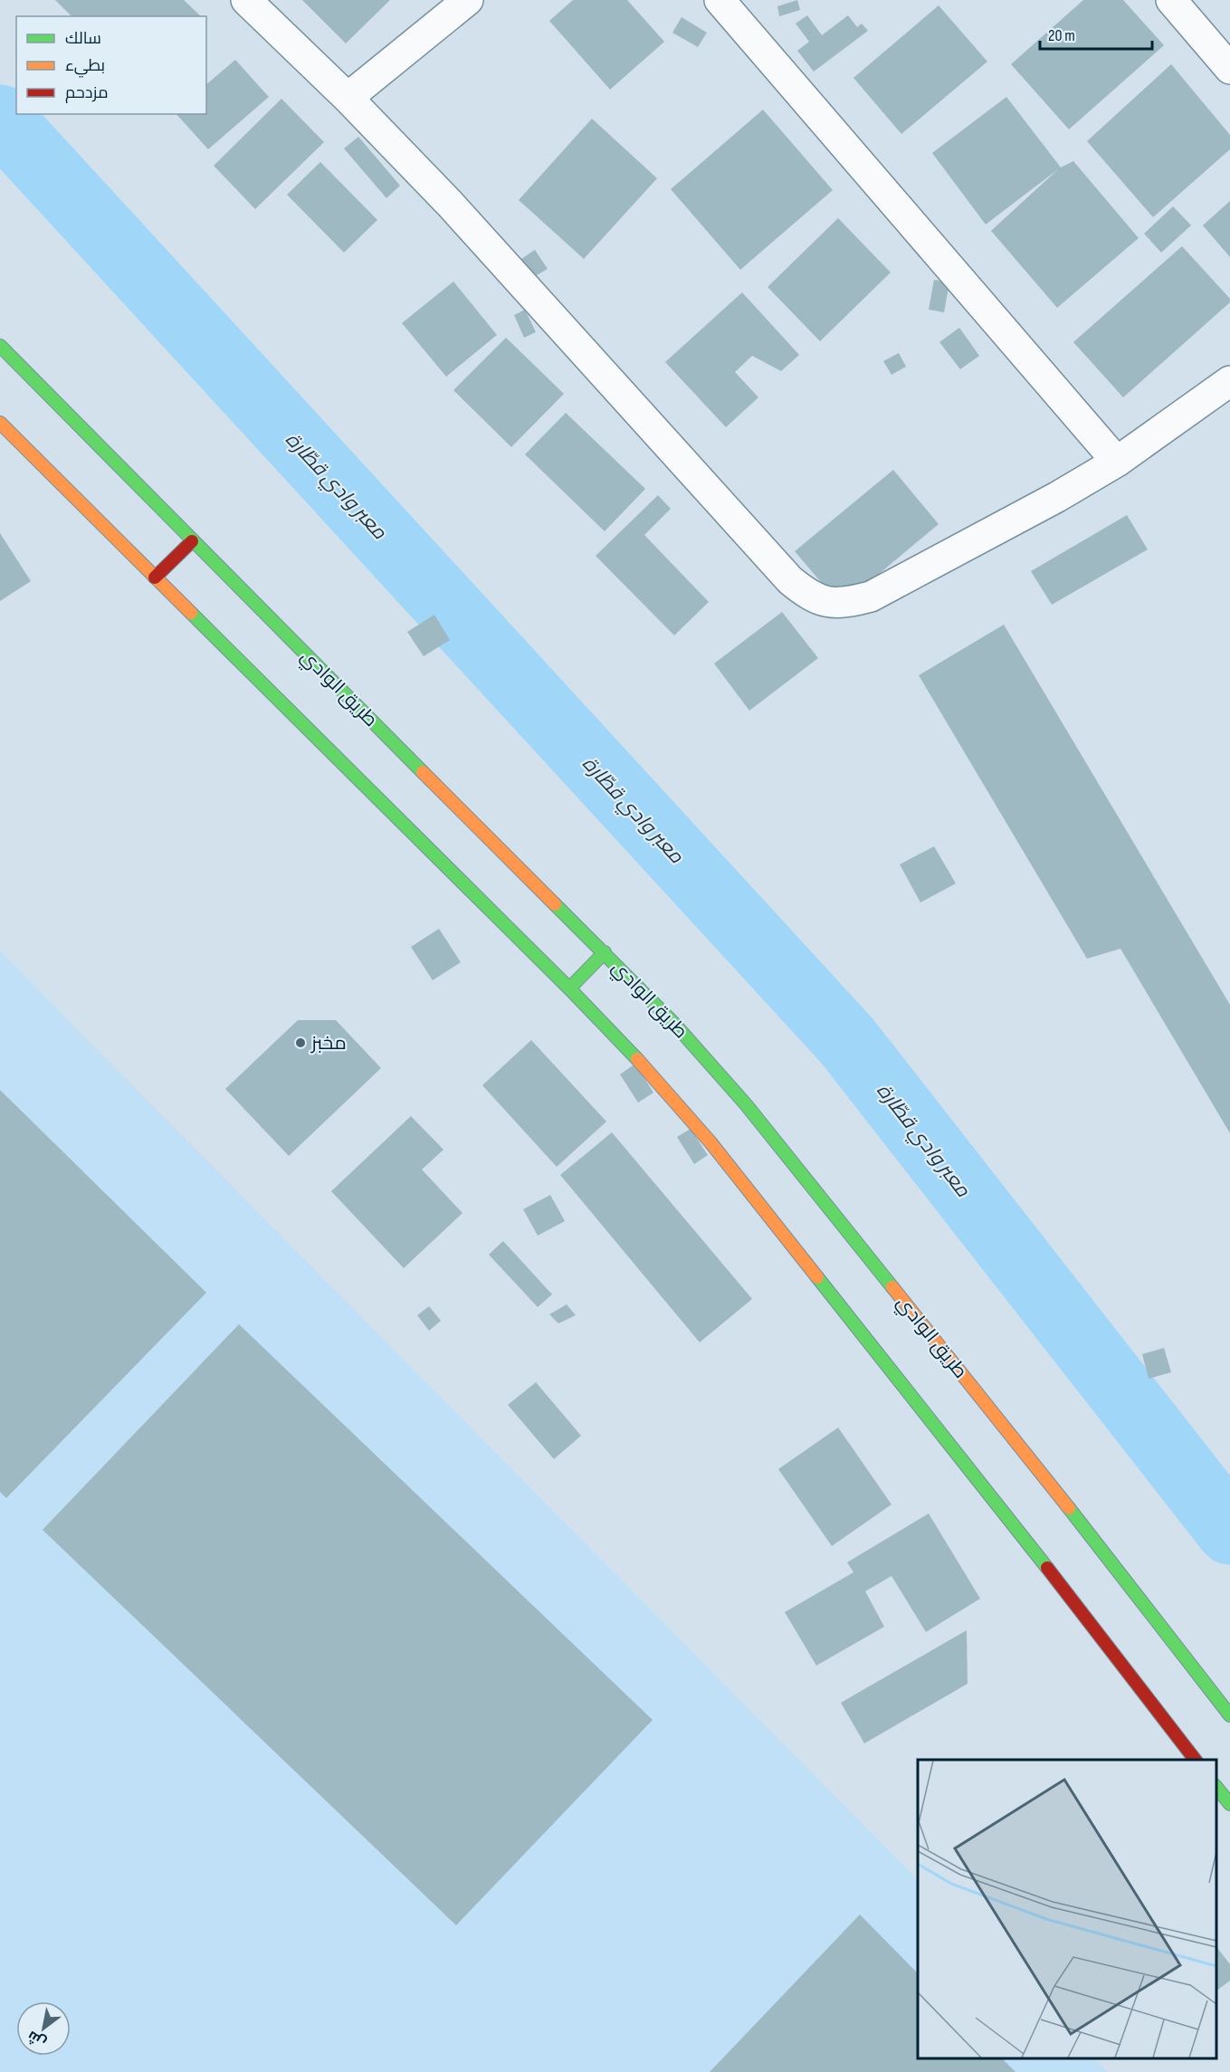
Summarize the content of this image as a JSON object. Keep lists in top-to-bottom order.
{
  "streets": {
    "main road": ["طريق الوادي"]
  },
  "water": ["معبر وادي قطّارة"],
  "places": ["مخبز"],
  "legend": ["سالك", "بطيء", "مزدحم"],
  "scale_bar": "20 m",
  "north": "bottom left"
}
